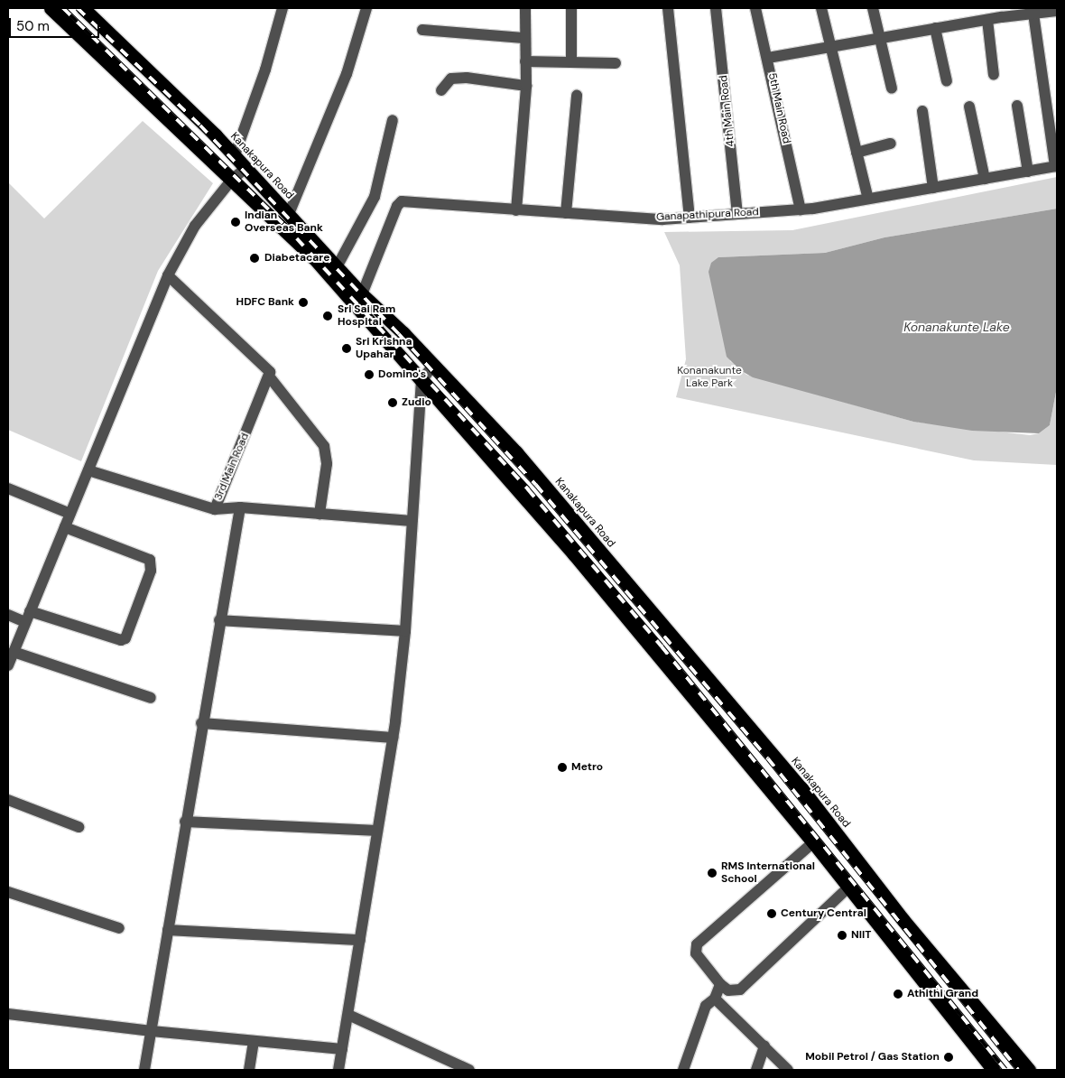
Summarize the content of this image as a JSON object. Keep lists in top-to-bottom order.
{
  "streets": {
    "highway": ["Kanakapura Road"],
    "street": [
      "5th Main Road",
      "4th Main Road",
      "Ganapathipura Road",
      "3rd Main Road"
    ]
  },
  "crossings": [
    ["5th Main Road", "Ganapathipura Road"],
    ["4th Main Road", "Ganapathipura Road"],
    ["Kanakapura Road", "Ganapathipura Road"]
  ],
  "water": ["Konanakunte Lake"],
  "parks": ["Konanakunte Lake Park"],
  "places": [
    "Indian Overseas Bank",
    "Diabetacare",
    "HDFC Bank",
    "Sri Sai Ram Hospital",
    "Sri Krishna Upahar",
    "Domino's",
    "Zudio",
    "Metro",
    "RMS International School",
    "Century Central",
    "NIIT",
    "Athithi Grand",
    "Mobil Petrol / Gas Station"
  ],
  "scale_bar": "50 m"
}
